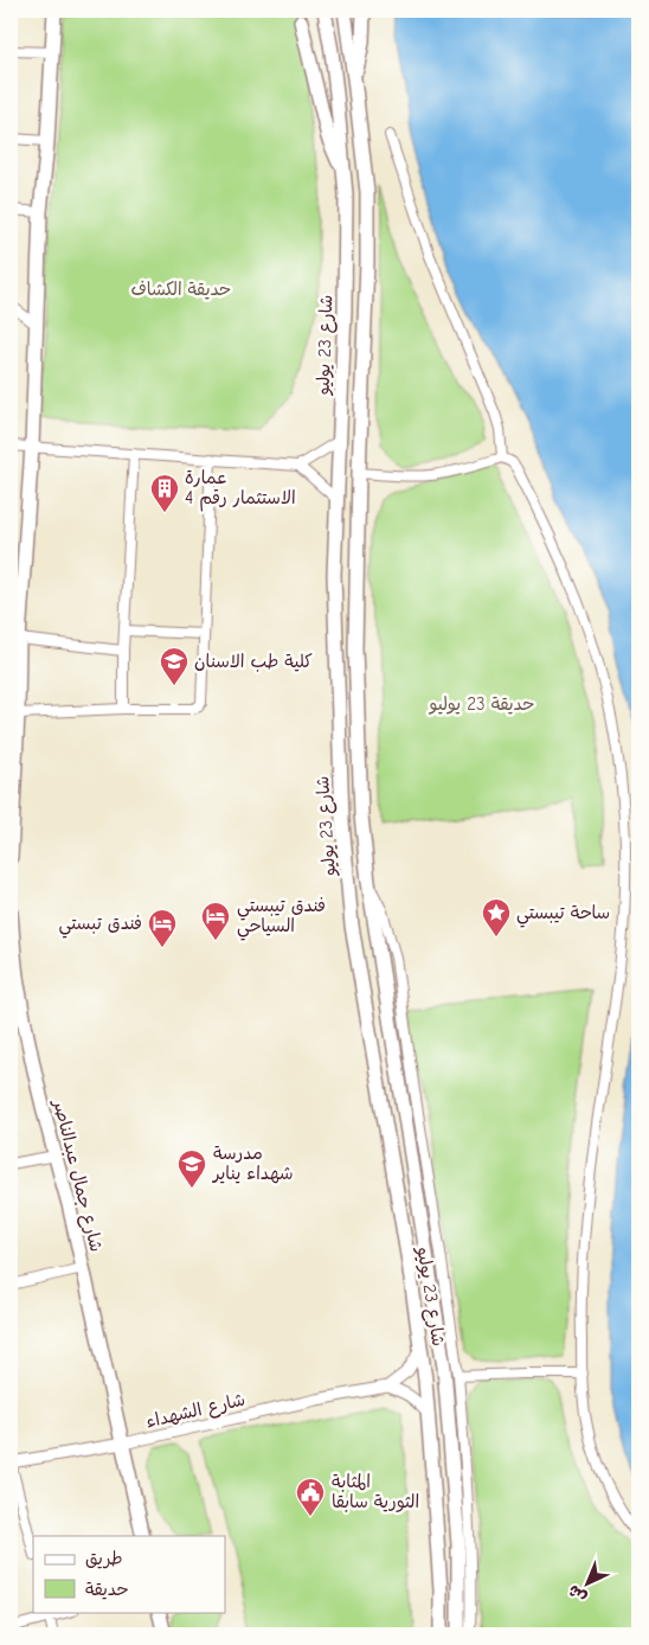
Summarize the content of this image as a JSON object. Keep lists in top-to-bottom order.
{
  "streets": {
    "main road": ["شارع 23 يوليو", "شارع جمال عبدالناصر"],
    "street": ["شارع الشهداء"]
  },
  "crossings": [
    ["شارع 23 يوليو", "شارع الشهداء"],
    ["شارع جمال عبدالناصر", "شارع الشهداء"]
  ],
  "parks": ["حديقة الكشاف", "حديقة 23 يوليو"],
  "places": {
    "building": ["عمارة الاستثمار رقم 4"],
    "school or university": ["كلية طب الاسنان", "مدرسة شهداء يناير"],
    "place": ["ساحة تيبستي"],
    "hotel": ["فندق تيبستي السياحي", "فندق تبستي"],
    "public building": ["المثابة الثورية سابقا"]
  },
  "legend": ["طريق", "حديقة"],
  "north": "bottom left"
}
